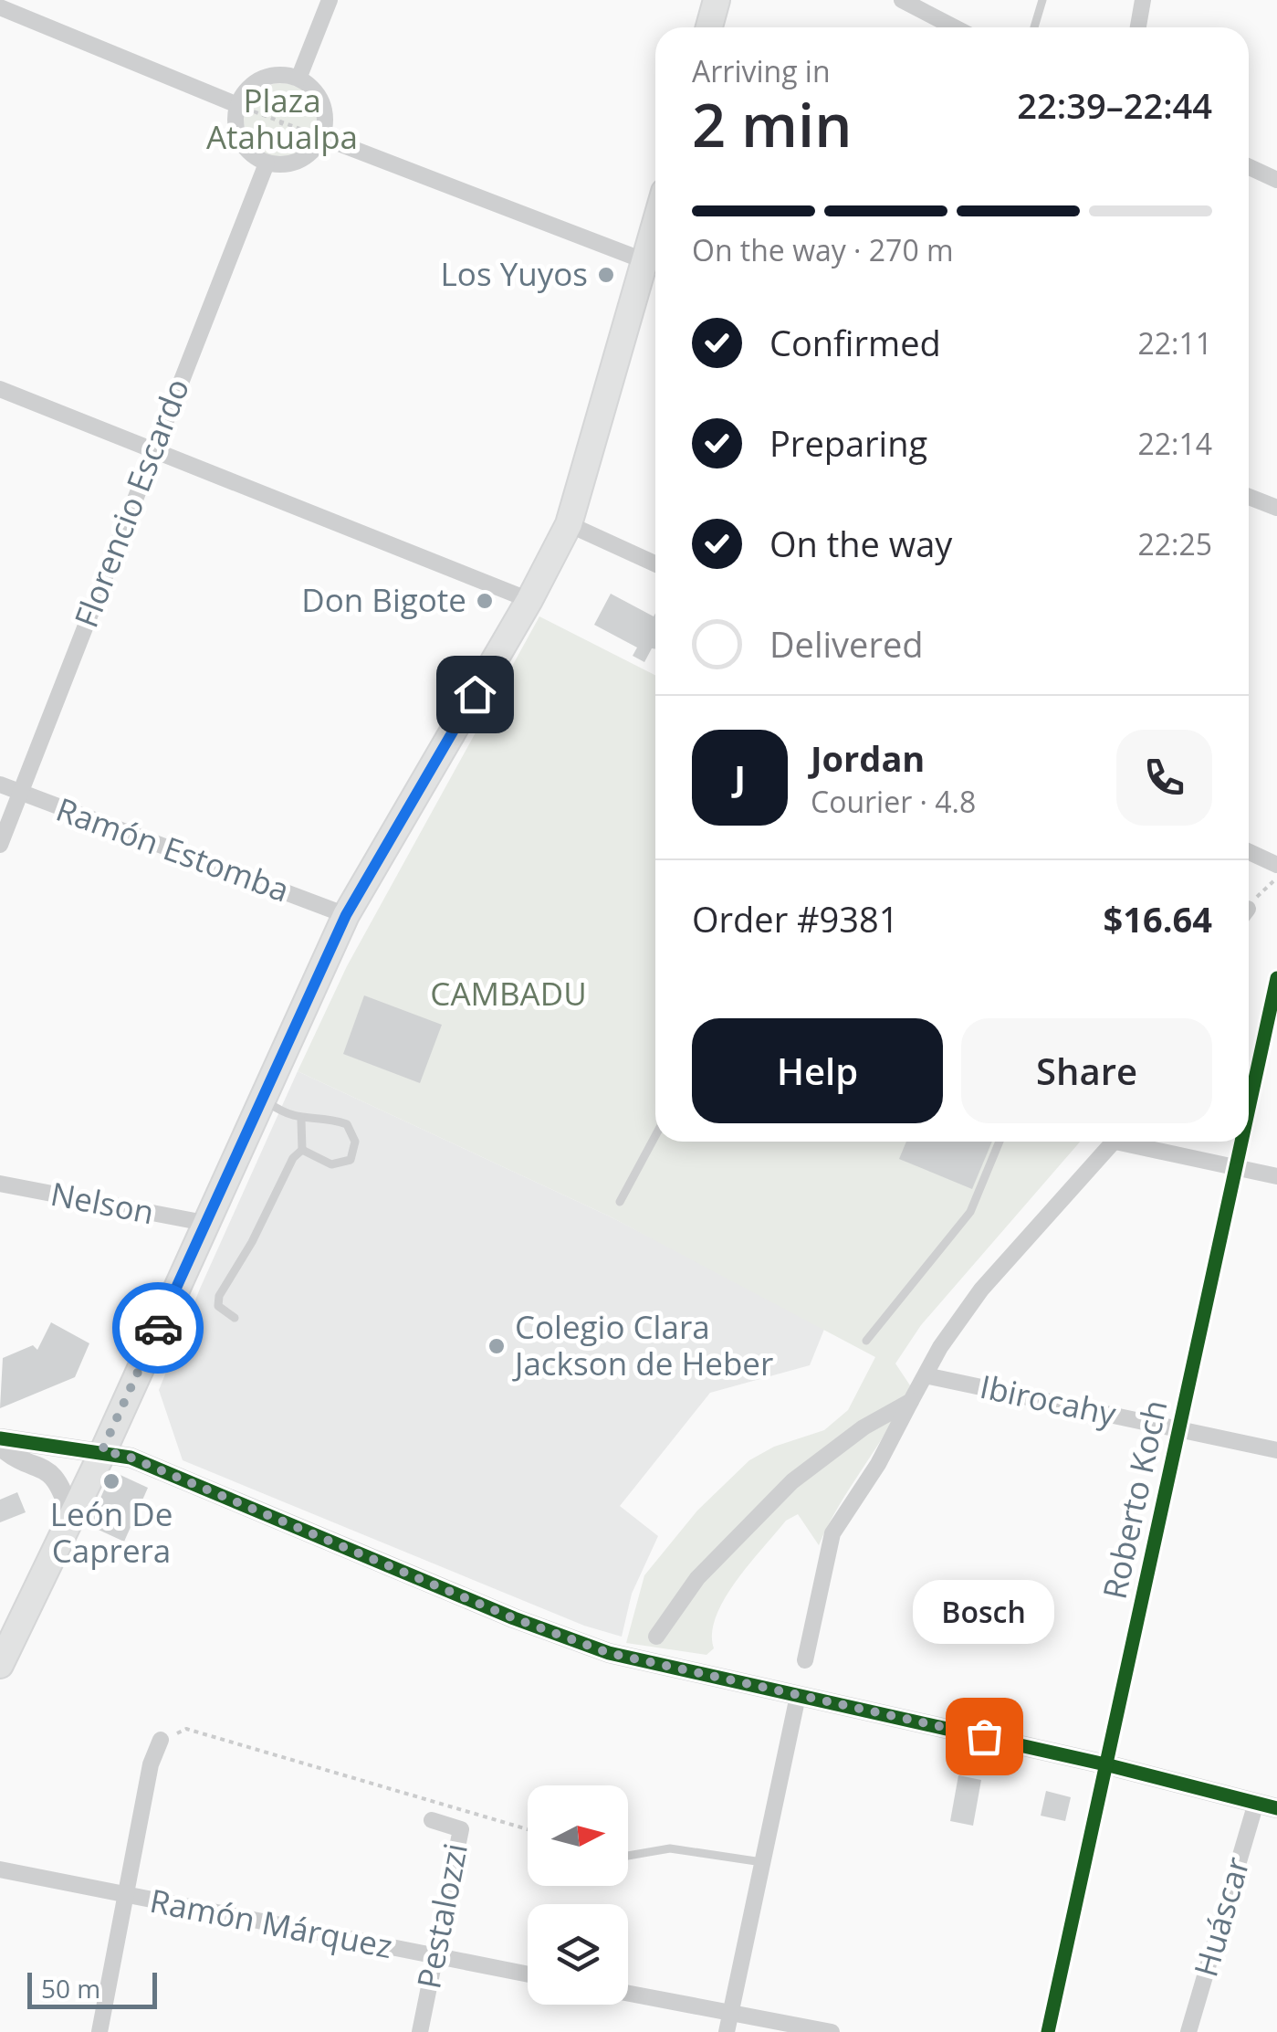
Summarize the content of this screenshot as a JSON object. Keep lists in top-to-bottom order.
{
  "streets": {
    "street": [
      "Florencio Escardo",
      "Ramón Estomba",
      "Nelson",
      "Ibirocahy",
      "Roberto Koch",
      "Pestalozzi",
      "Huáscar",
      "Ramón Márquez"
    ]
  },
  "crossings": [
    ["Florencio Escardo", "Ramón Estomba"],
    ["Ibirocahy", "Roberto Koch"],
    ["Pestalozzi", "Ramón Márquez"]
  ],
  "parks": ["Plaza Atahualpa", "CAMBADU"],
  "places": [
    "Los Yuyos",
    "Don Bigote",
    "Colegio Clara Jackson de Heber",
    "León De Caprera",
    "Bosch"
  ],
  "scale_bar": "50 m",
  "north": "right",
  "page": {
    "heading": ["2 min", "Arriving in", "22:39–22:44"],
    "panel": [
      "Jordan",
      "Courier · 4.8",
      "Order #9381",
      "$16.64"
    ],
    "bar": "On the way · 270 m",
    "list": [
      ["Confirmed", "22:11"],
      ["Preparing", "22:14"],
      ["On the way", "22:25"],
      "Delivered"
    ],
    "round": "J",
    "buttons": ["Help", "Share"],
    "bubble": "Bosch",
    "scale": "50 m"
  }
}
